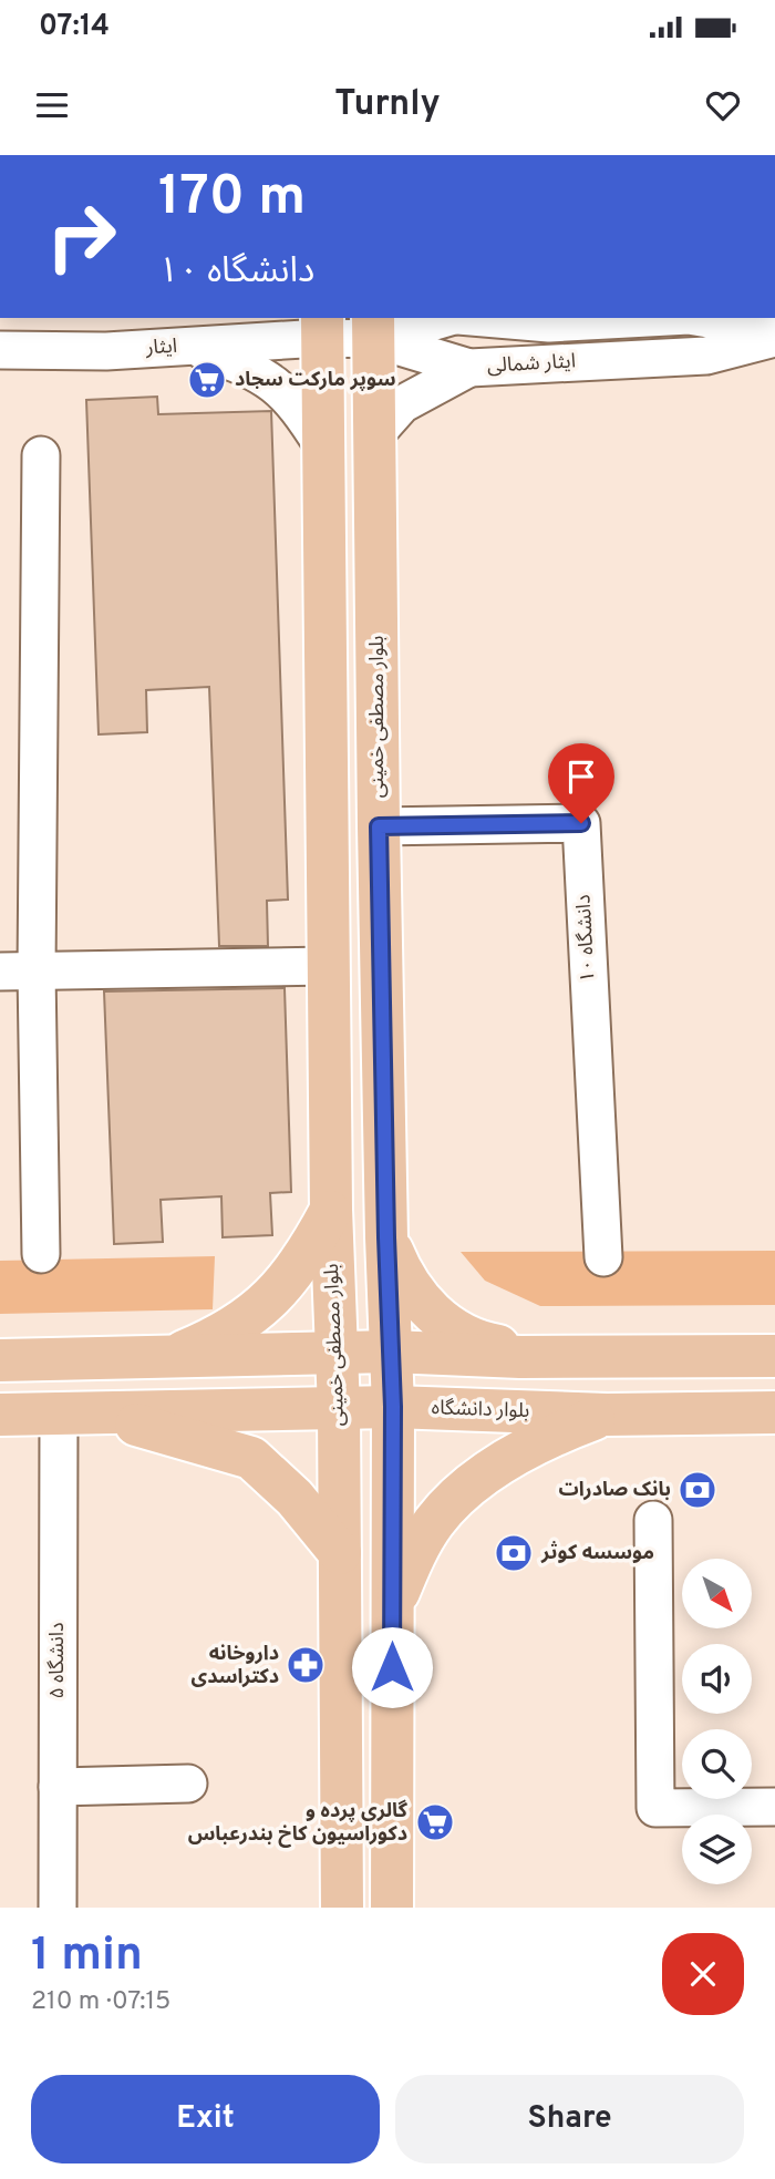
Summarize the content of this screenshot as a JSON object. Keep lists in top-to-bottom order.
{
  "streets": {
    "main road": ["بلوار مصطفی خمینی", "بلوار دانشگاه"],
    "street": [
      "ایثار",
      "ایثار شمالی",
      "دانشگاه ۱۰",
      "دانشگاه ۵"
    ]
  },
  "crossings": [
    ["ایثار", "ایثار شمالی"],
    ["ایثار", "بلوار مصطفی خمینی"],
    ["ایثار شمالی", "بلوار مصطفی خمینی"],
    ["بلوار مصطفی خمینی", "دانشگاه ۱۰"],
    ["بلوار مصطفی خمینی", "بلوار دانشگاه"],
    ["بلوار دانشگاه", "دانشگاه ۵"]
  ],
  "places": {
    "supermarket": ["سوپر مارکت سجاد", "گالری پرده و دکوراسیون کاخ بندرعباس"],
    "bank": ["بانک صادرات", "موسسه کوثر"],
    "pharmacy": ["داروخانه دکتراسدی"]
  },
  "north": "bottom right",
  "page": {
    "status": "07:14",
    "header": "Turnly",
    "turn": ["170 m", "دانشگاه ۱۰"],
    "heading": ["1 min", "210 m · 07:15"],
    "buttons": ["Exit", "Share"]
  }
}
